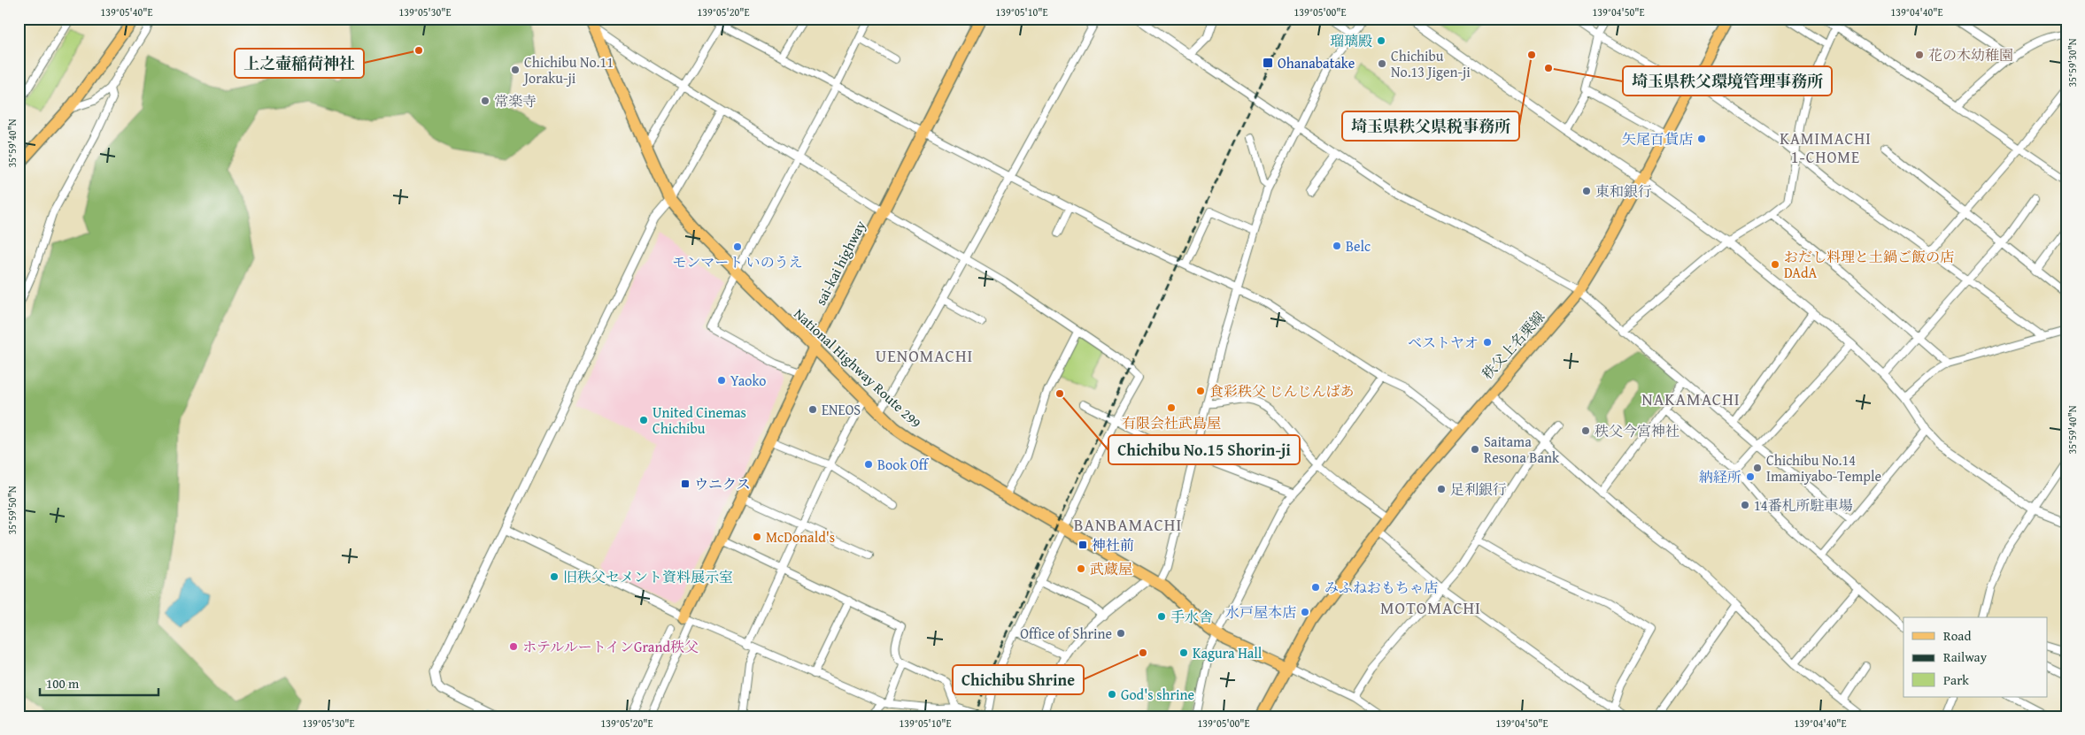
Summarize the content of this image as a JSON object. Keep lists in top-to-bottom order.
{
  "streets": {
    "highway": ["sai-kai highway", "National Highway Route 299"],
    "main road": ["秩父上名栗線"]
  },
  "crossings": [
    ["sai-kai highway", "National Highway Route 299"],
    ["秩父上名栗線", "National Highway Route 299"]
  ],
  "districts": [
    "KAMIMACHI 1-CHOME",
    "UENOMACHI",
    "NAKAMACHI",
    "BANBAMACHI",
    "MOTOMACHI"
  ],
  "places": {
    "other": [
      "瑠璃殿",
      "上之壷稲荷神社",
      "埼玉県秩父県税事務所",
      "花の木幼稚園",
      "Chichibu No.13 Jigen-ji",
      "埼玉県秩父環境管理事務所",
      "Chichibu No.11 Joraku-ji",
      "常楽寺",
      "矢尾百貨店",
      "東和銀行",
      "Belc",
      "モンマート いのうえ",
      "おだし料理と土鍋ご飯の店 DAdA",
      "ベストヤオ",
      "Yaoko",
      "食彩秩父 じんじんばあ",
      "Chichibu No.15 Shorin-ji",
      "有限会社武島屋",
      "ENEOS",
      "United Cinemas Chichibu",
      "秩父今宮神社",
      "Saitama Resona Bank",
      "Book Off",
      "Chichibu No.14 Imamiyabo-Temple",
      "納経所",
      "足利銀行",
      "14番札所駐車場",
      "McDonald's",
      "武蔵屋",
      "旧秩父セメント資料展示室",
      "みふねおもちゃ店",
      "水戸屋本店",
      "手水舎",
      "Office of Shrine",
      "ホテルルートインGrand秩父",
      "Chichibu Shrine",
      "Kagura Hall",
      "God's shrine"
    ],
    "transit": ["Ohanabatake", "ウニクス", "神社前"]
  },
  "legend": ["Road", "Railway", "Park"],
  "scale_bar": "100 m",
  "coordinates": [
    "139°05'40\"E",
    "139°05'30\"E",
    "139°05'20\"E",
    "139°05'10\"E",
    "139°05'00\"E",
    "139°04'50\"E",
    "139°04'40\"E",
    "35°59'30\"N",
    "35°59'40\"N",
    "35°59'50\"N"
  ]
}
